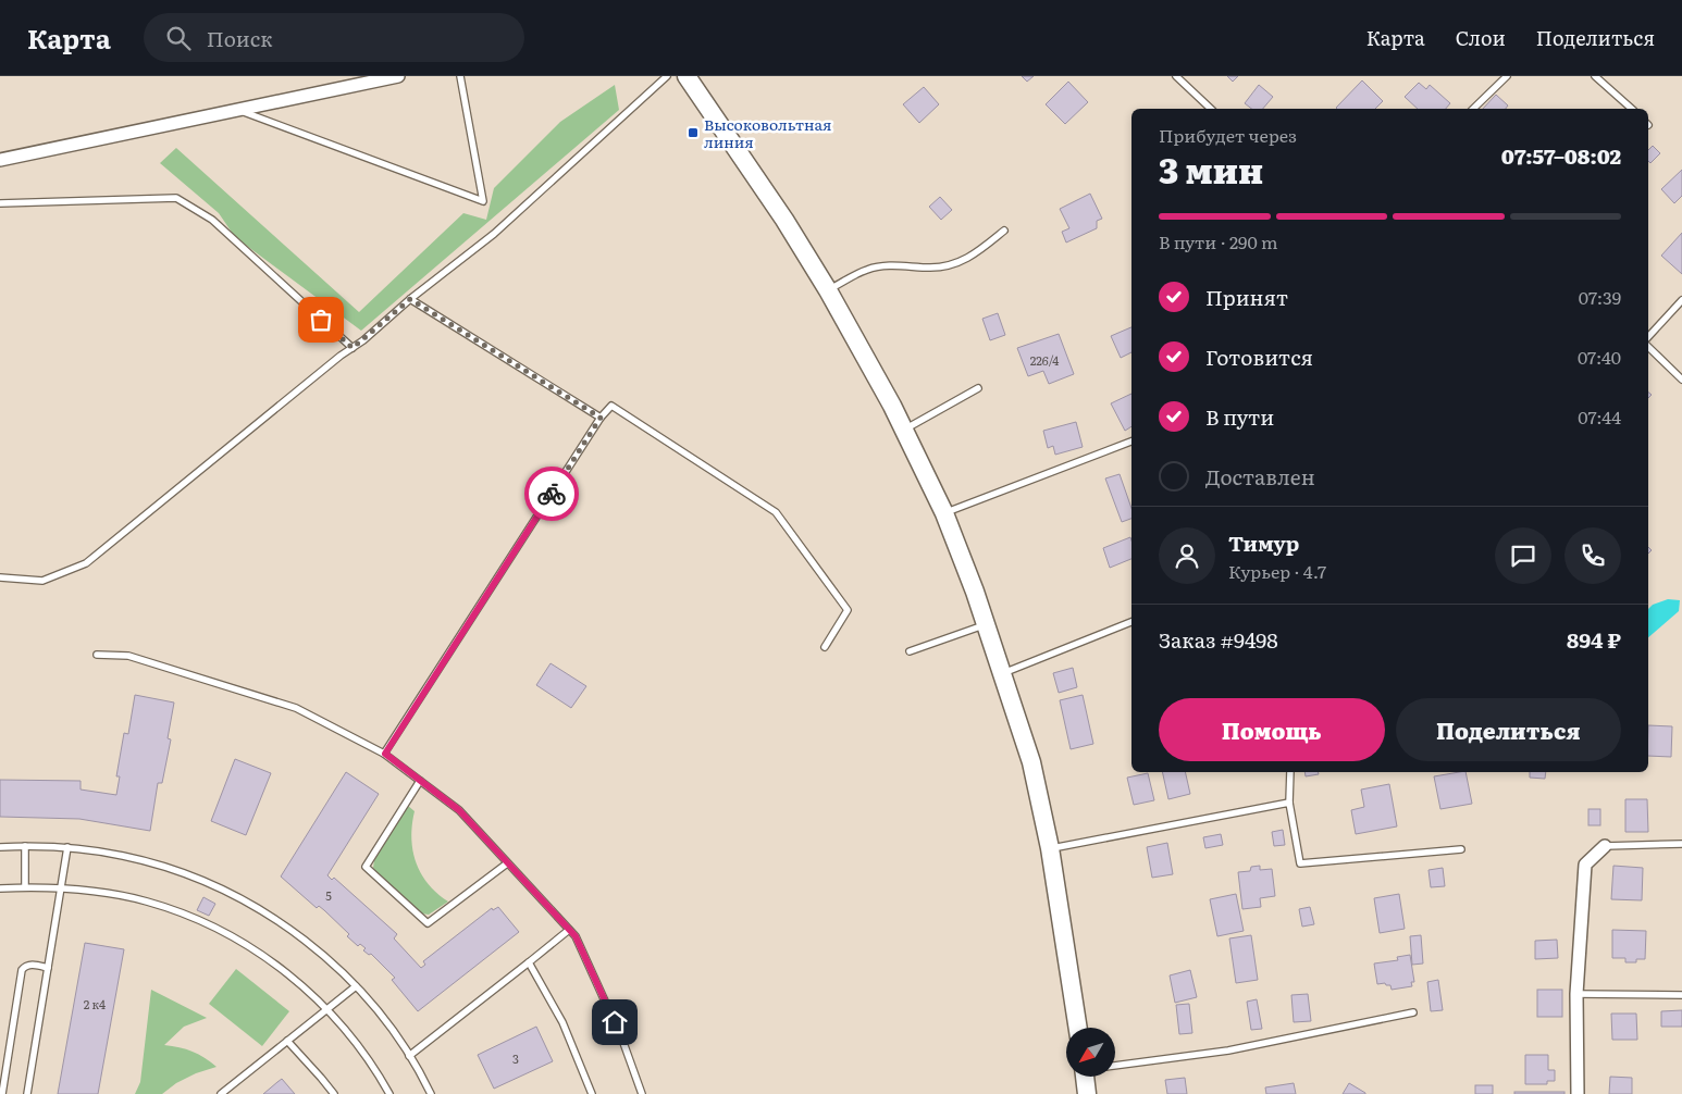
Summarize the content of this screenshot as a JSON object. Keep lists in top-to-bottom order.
{
  "places": {
    "transit": ["Высоковольтная линия"]
  },
  "house_numbers": [
    "226/4",
    "5",
    "2 к4",
    "3"
  ],
  "north": "bottom left",
  "page": {
    "header": "Карта",
    "search": "Поиск",
    "nav": ["Карта", "Слои", "Поделиться"],
    "heading": ["3 мин", "Прибудет через", "07:57–08:02"],
    "panel": [
      "Тимур",
      "Курьер · 4.7",
      "Заказ #9498",
      "894 ₽"
    ],
    "bar": "В пути · 290 m",
    "list": [
      ["Принят", "07:39"],
      ["Готовится", "07:40"],
      ["В пути", "07:44"],
      "Доставлен"
    ],
    "buttons": ["Помощь", "Поделиться"]
  }
}
